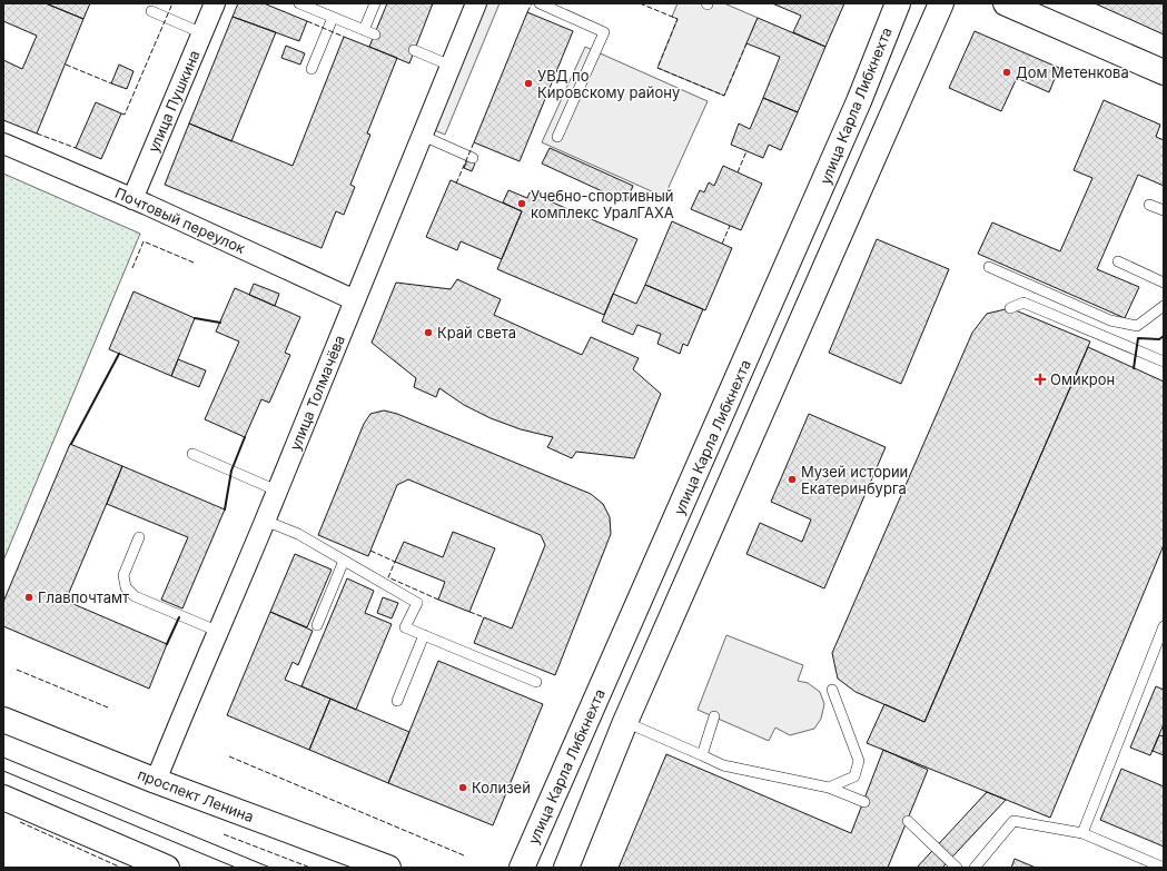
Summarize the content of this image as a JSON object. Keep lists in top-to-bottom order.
{
  "streets": {
    "main road": ["улица Карла Либкнехта", "проспект Ленина"],
    "street": ["улица Пушкина", "Почтовый переулок", "улица Толмачёва"]
  },
  "crossings": [
    ["улица Пушкина", "Почтовый переулок"],
    ["Почтовый переулок", "улица Толмачёва"],
    ["улица Толмачёва", "проспект Ленина"]
  ],
  "places": {
    "other": [
      "Дом Метенкова",
      "УВД по Кировскому району",
      "Учебно-спортивный комплекс УралГАХА",
      "Край света",
      "Музей истории Екатеринбурга",
      "Главпочтамт",
      "Колизей"
    ],
    "health": ["Омикрон"]
  }
}
